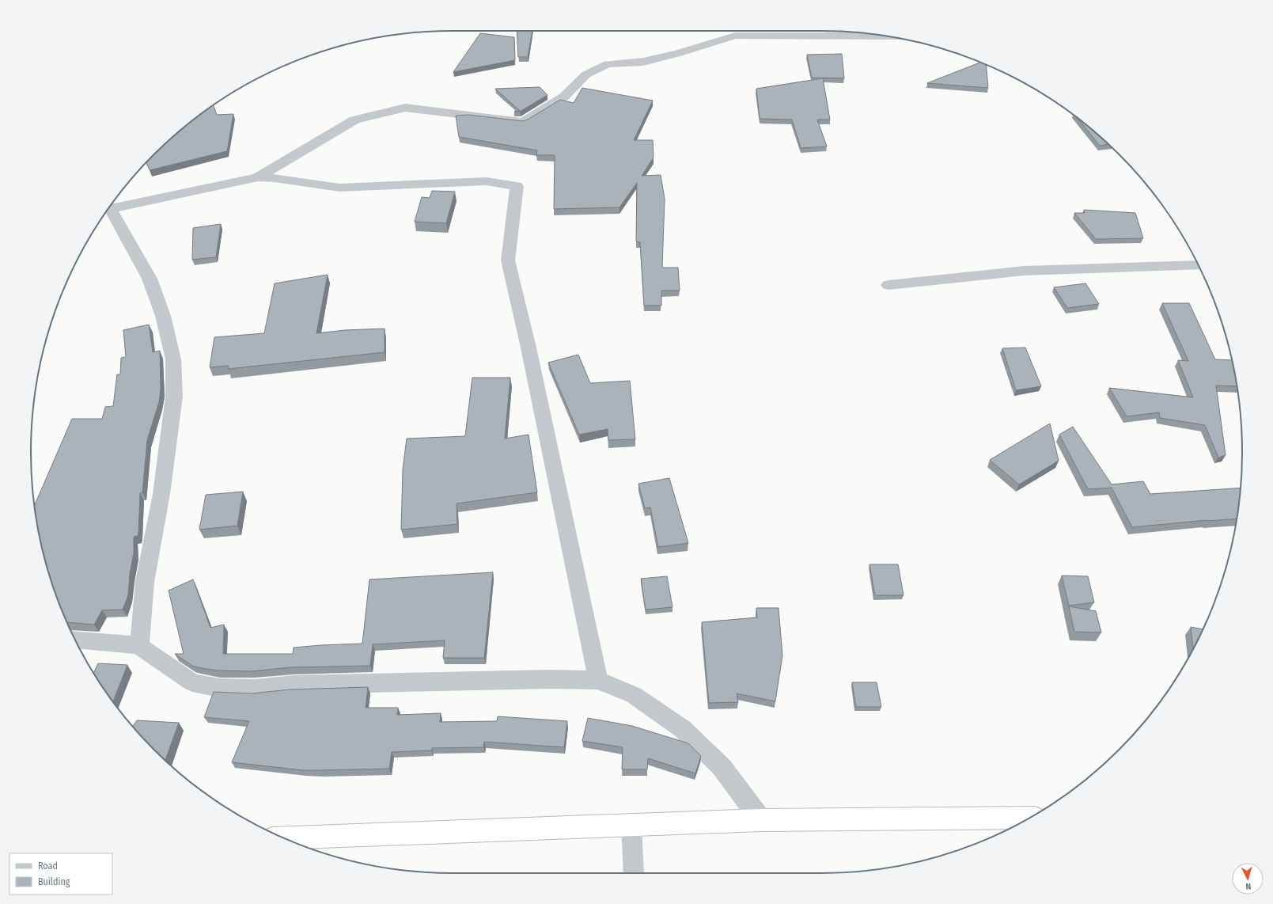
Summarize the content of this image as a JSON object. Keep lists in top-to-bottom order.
{
  "legend": ["Road", "Building"],
  "north": "bottom"
}
